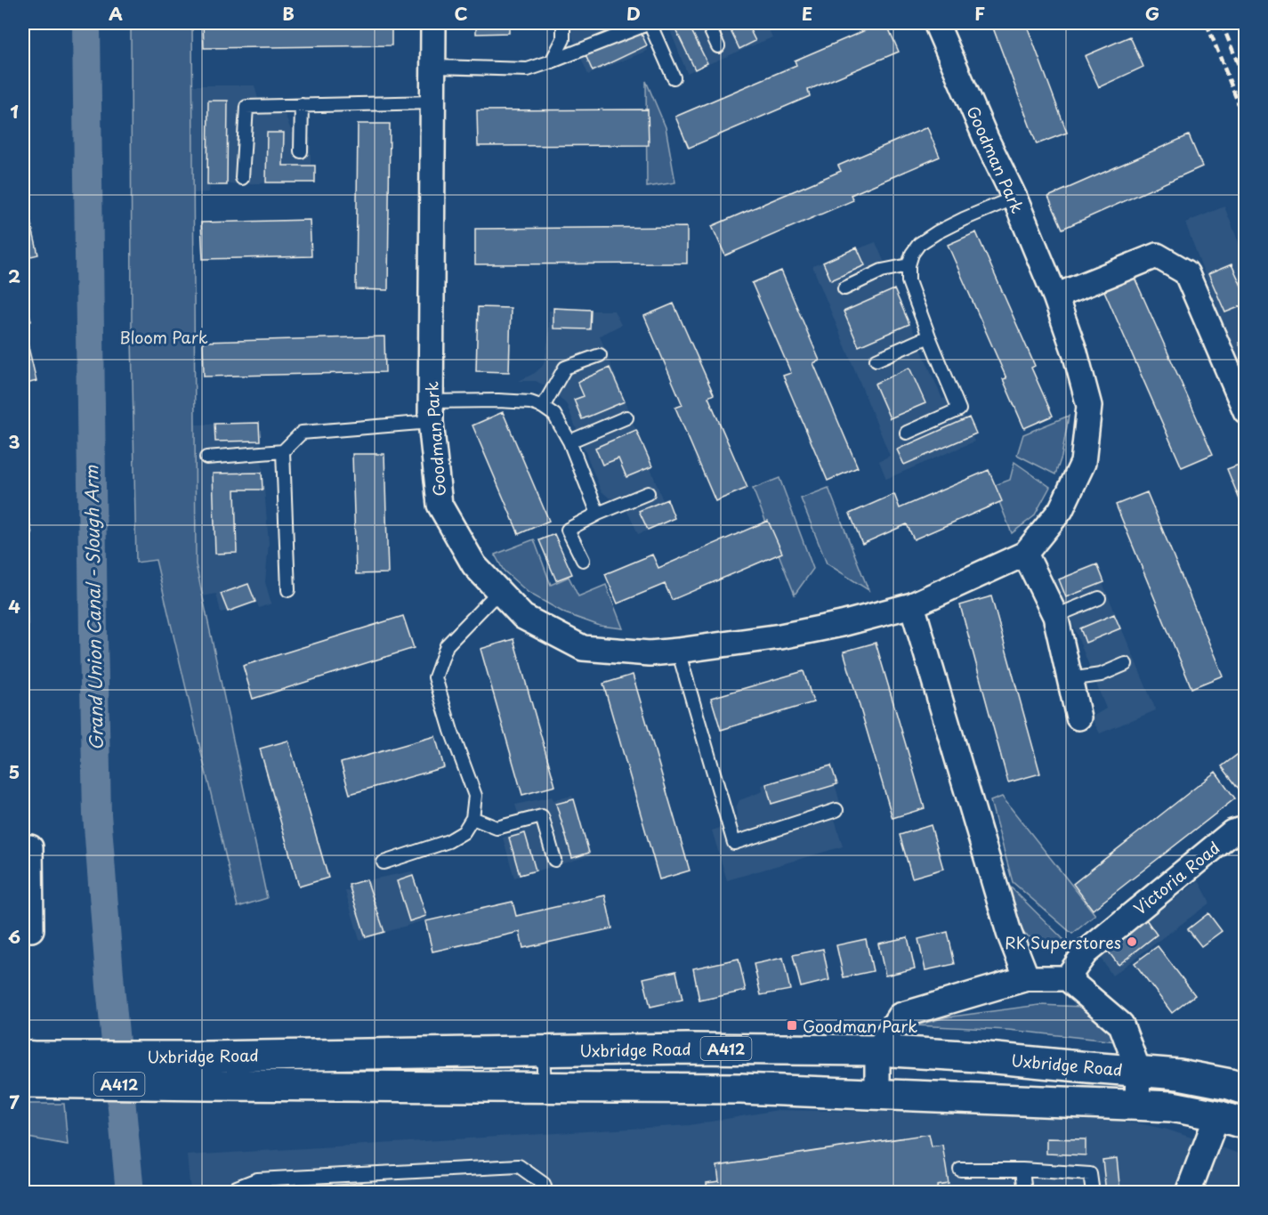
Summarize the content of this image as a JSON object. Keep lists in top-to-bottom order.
{
  "streets": {
    "main road": ["A412", "Uxbridge Road"],
    "street": ["Goodman Park", "Victoria Road"]
  },
  "water": ["Grand Union Canal - Slough Arm"],
  "parks": ["Bloom Park"],
  "places": {
    "other": ["RK Superstores"],
    "transit": ["Goodman Park"]
  },
  "grid": {
    "columns": [
      "A",
      "B",
      "C",
      "D",
      "E",
      "F",
      "G"
    ],
    "rows": [
      "1",
      "2",
      "3",
      "4",
      "5",
      "6",
      "7"
    ]
  }
}
